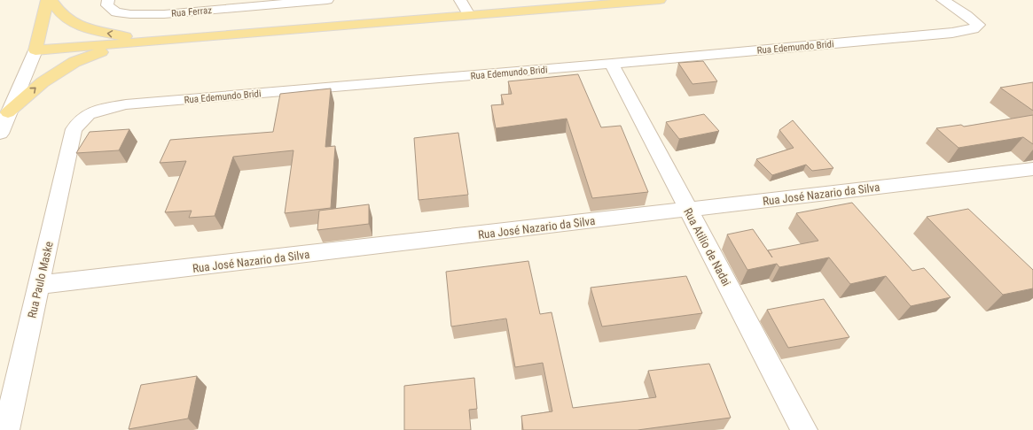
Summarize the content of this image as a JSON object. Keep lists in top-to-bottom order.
{
  "streets": {
    "street": [
      "Rua Ferraz",
      "Rua Edemundo Bridi",
      "Rua José Nazario da Silva",
      "Rua Atilio de Nadai",
      "Rua Paulo Maske"
    ]
  },
  "crossings": [
    ["Rua Edemundo Bridi", "Rua Atilio de Nadai"],
    ["Rua Edemundo Bridi", "Rua Paulo Maske"],
    ["Rua José Nazario da Silva", "Rua Atilio de Nadai"],
    ["Rua José Nazario da Silva", "Rua Paulo Maske"]
  ]
}
